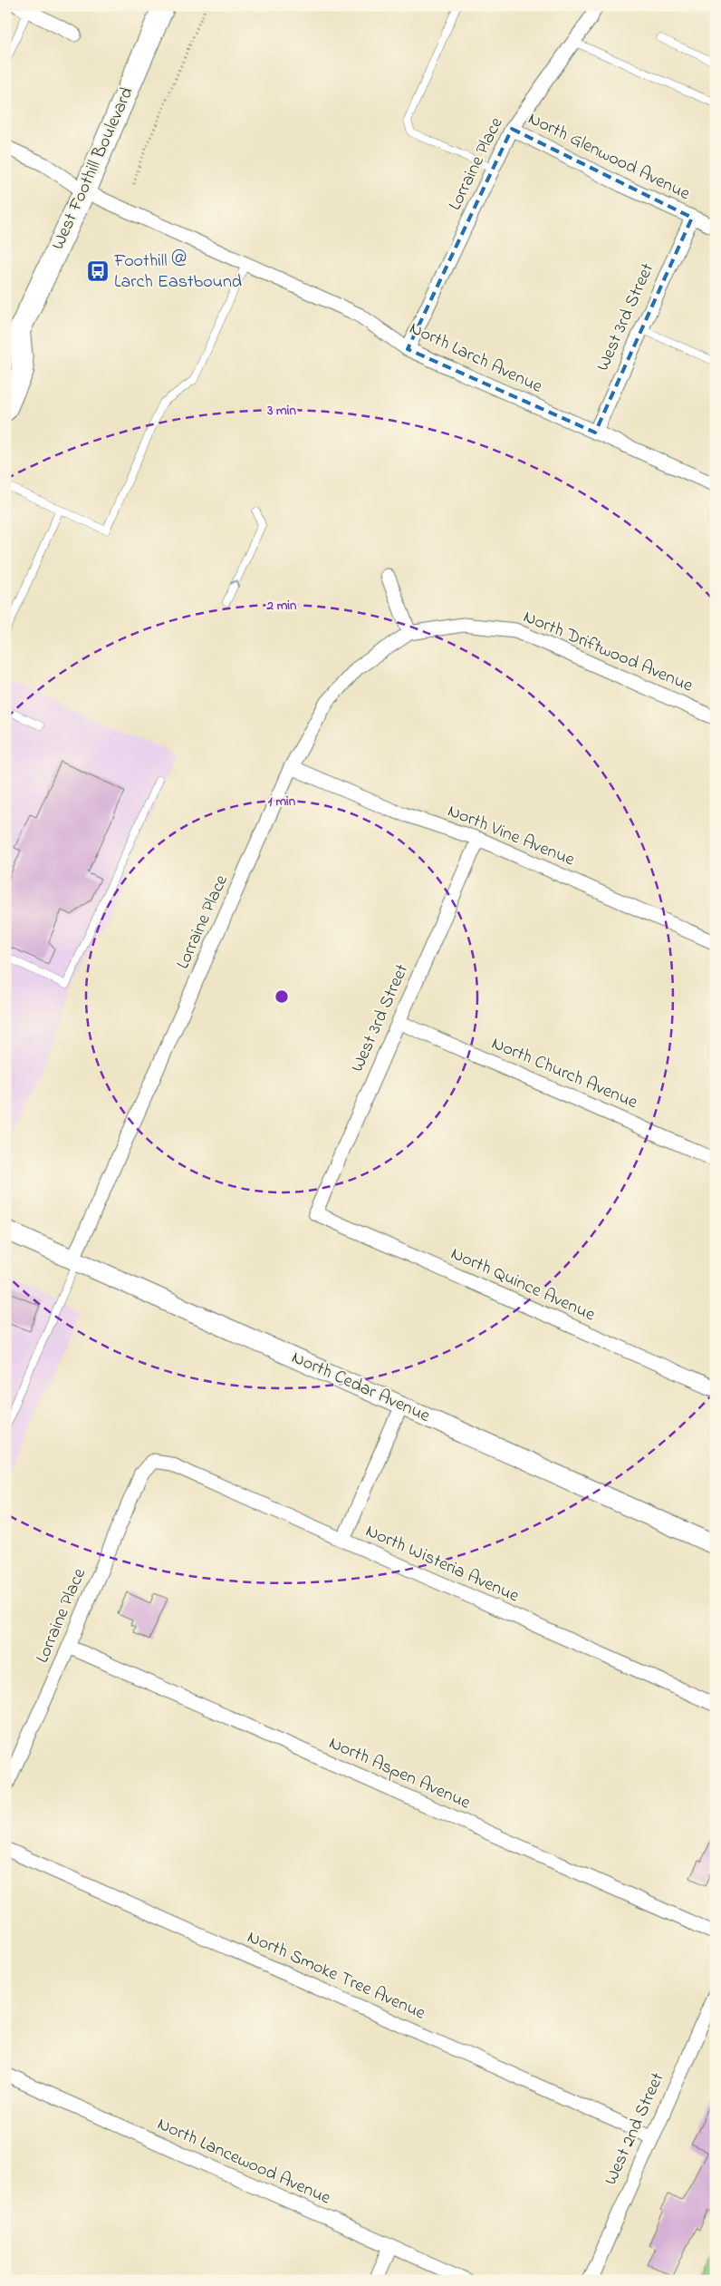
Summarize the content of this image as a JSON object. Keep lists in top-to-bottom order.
{
  "streets": {
    "main road": ["West Foothill Boulevard", "North Cedar Avenue"],
    "street": [
      "North Glenwood Avenue",
      "Lorraine Place",
      "West 3rd Street",
      "North Larch Avenue",
      "North Driftwood Avenue",
      "North Vine Avenue",
      "North Church Avenue",
      "North Quince Avenue",
      "North Wisteria Avenue",
      "North Aspen Avenue",
      "North Smoke Tree Avenue",
      "West 2nd Street",
      "North Lancewood Avenue"
    ]
  },
  "crossings": [
    ["North Glenwood Avenue", "Lorraine Place"],
    ["North Glenwood Avenue", "West 3rd Street"],
    ["Lorraine Place", "North Larch Avenue"],
    ["Lorraine Place", "North Driftwood Avenue"],
    ["Lorraine Place", "North Vine Avenue"],
    ["Lorraine Place", "North Cedar Avenue"],
    ["Lorraine Place", "North Wisteria Avenue"],
    ["Lorraine Place", "North Aspen Avenue"],
    ["West Foothill Boulevard", "North Larch Avenue"],
    ["West 3rd Street", "North Larch Avenue"],
    ["West 3rd Street", "North Vine Avenue"],
    ["West 3rd Street", "North Church Avenue"],
    ["West 3rd Street", "North Quince Avenue"],
    ["North Smoke Tree Avenue", "West 2nd Street"]
  ],
  "places": {
    "bus stop": ["Foothill @ Larch Eastbound"]
  },
  "rings": ["3 min", "2 min", "1 min"]
}
